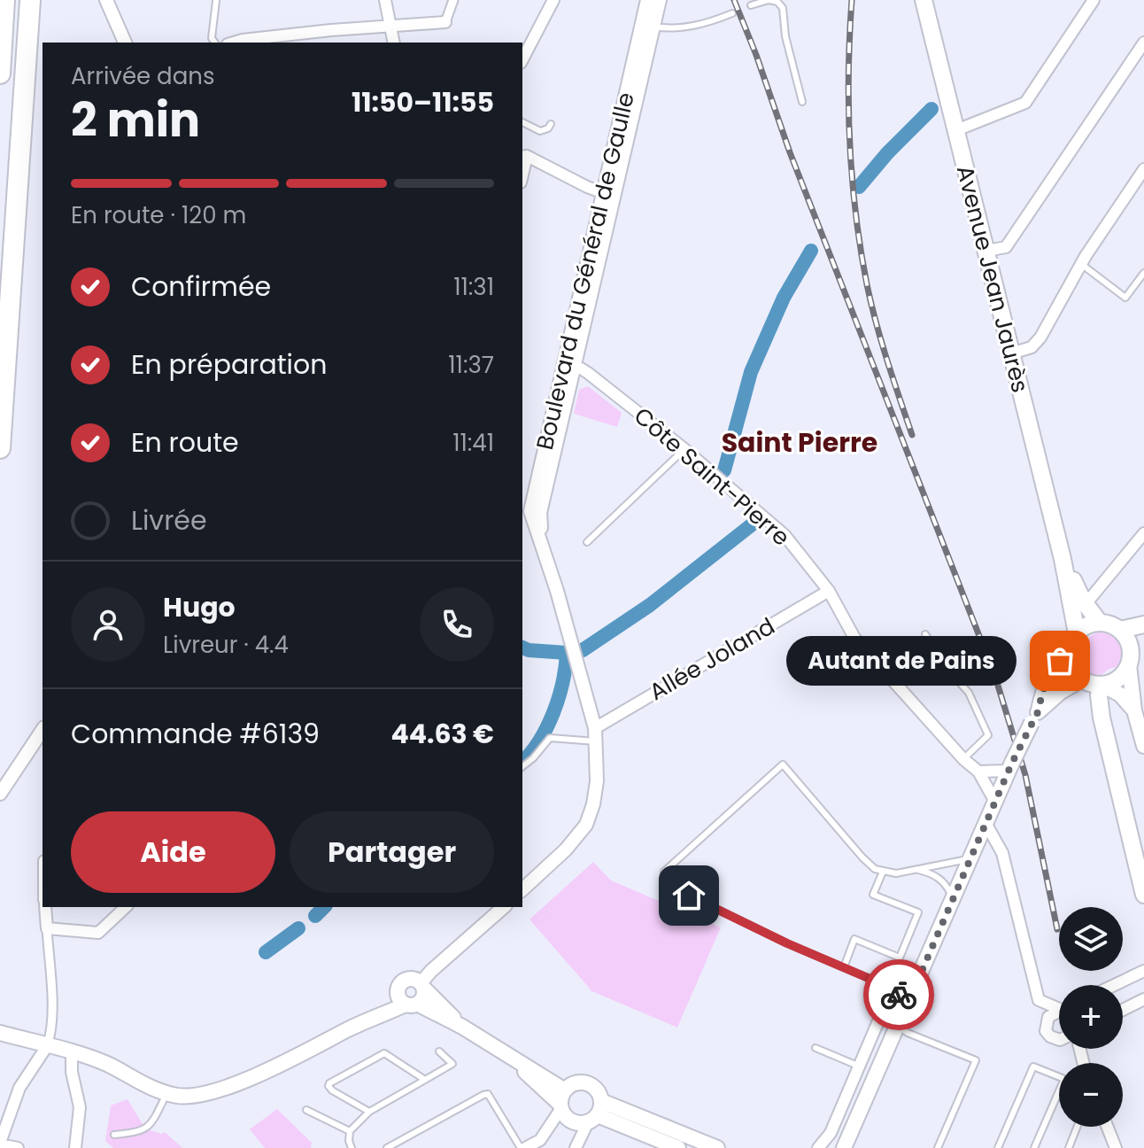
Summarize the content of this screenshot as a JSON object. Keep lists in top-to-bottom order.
{
  "streets": {
    "main road": ["Avenue Jean Jaurès"],
    "street": ["Boulevard du Général de Gaulle", "Côte Saint-Pierre", "Allée Joland"]
  },
  "crossings": [
    ["Boulevard du Général de Gaulle", "Côte Saint-Pierre"],
    ["Boulevard du Général de Gaulle", "Allée Joland"],
    ["Côte Saint-Pierre", "Allée Joland"]
  ],
  "districts": ["Saint Pierre"],
  "places": ["Autant de Pains"],
  "page": {
    "heading": ["2 min", "Arrivée dans", "11:50–11:55"],
    "panel": [
      "Hugo",
      "Livreur · 4.4",
      "Commande #6139",
      "44.63 €"
    ],
    "bar": "En route · 120 m",
    "list": [
      ["Confirmée", "11:31"],
      ["En préparation", "11:37"],
      ["En route", "11:41"],
      "Livrée"
    ],
    "bubble": "Autant de Pains",
    "buttons": ["Aide", "Partager"],
    "map_buttons": ["+", "−"]
  }
}
